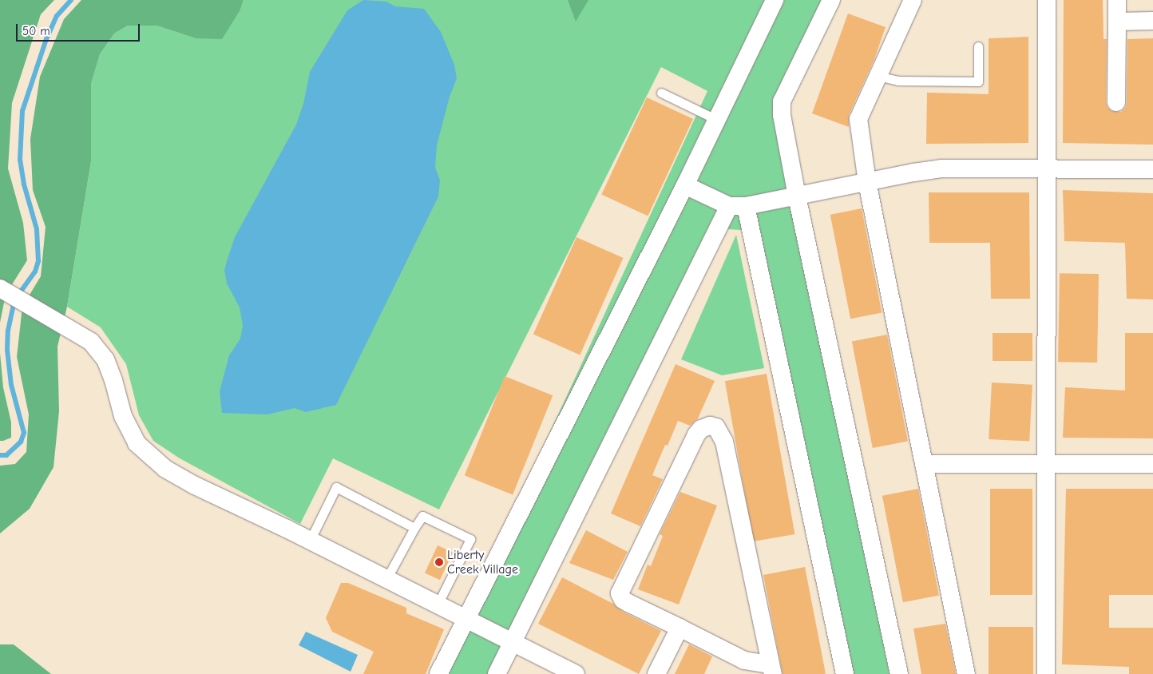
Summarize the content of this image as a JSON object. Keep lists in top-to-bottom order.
{
  "places": ["Liberty Creek Village"],
  "scale_bar": "50 m"
}
